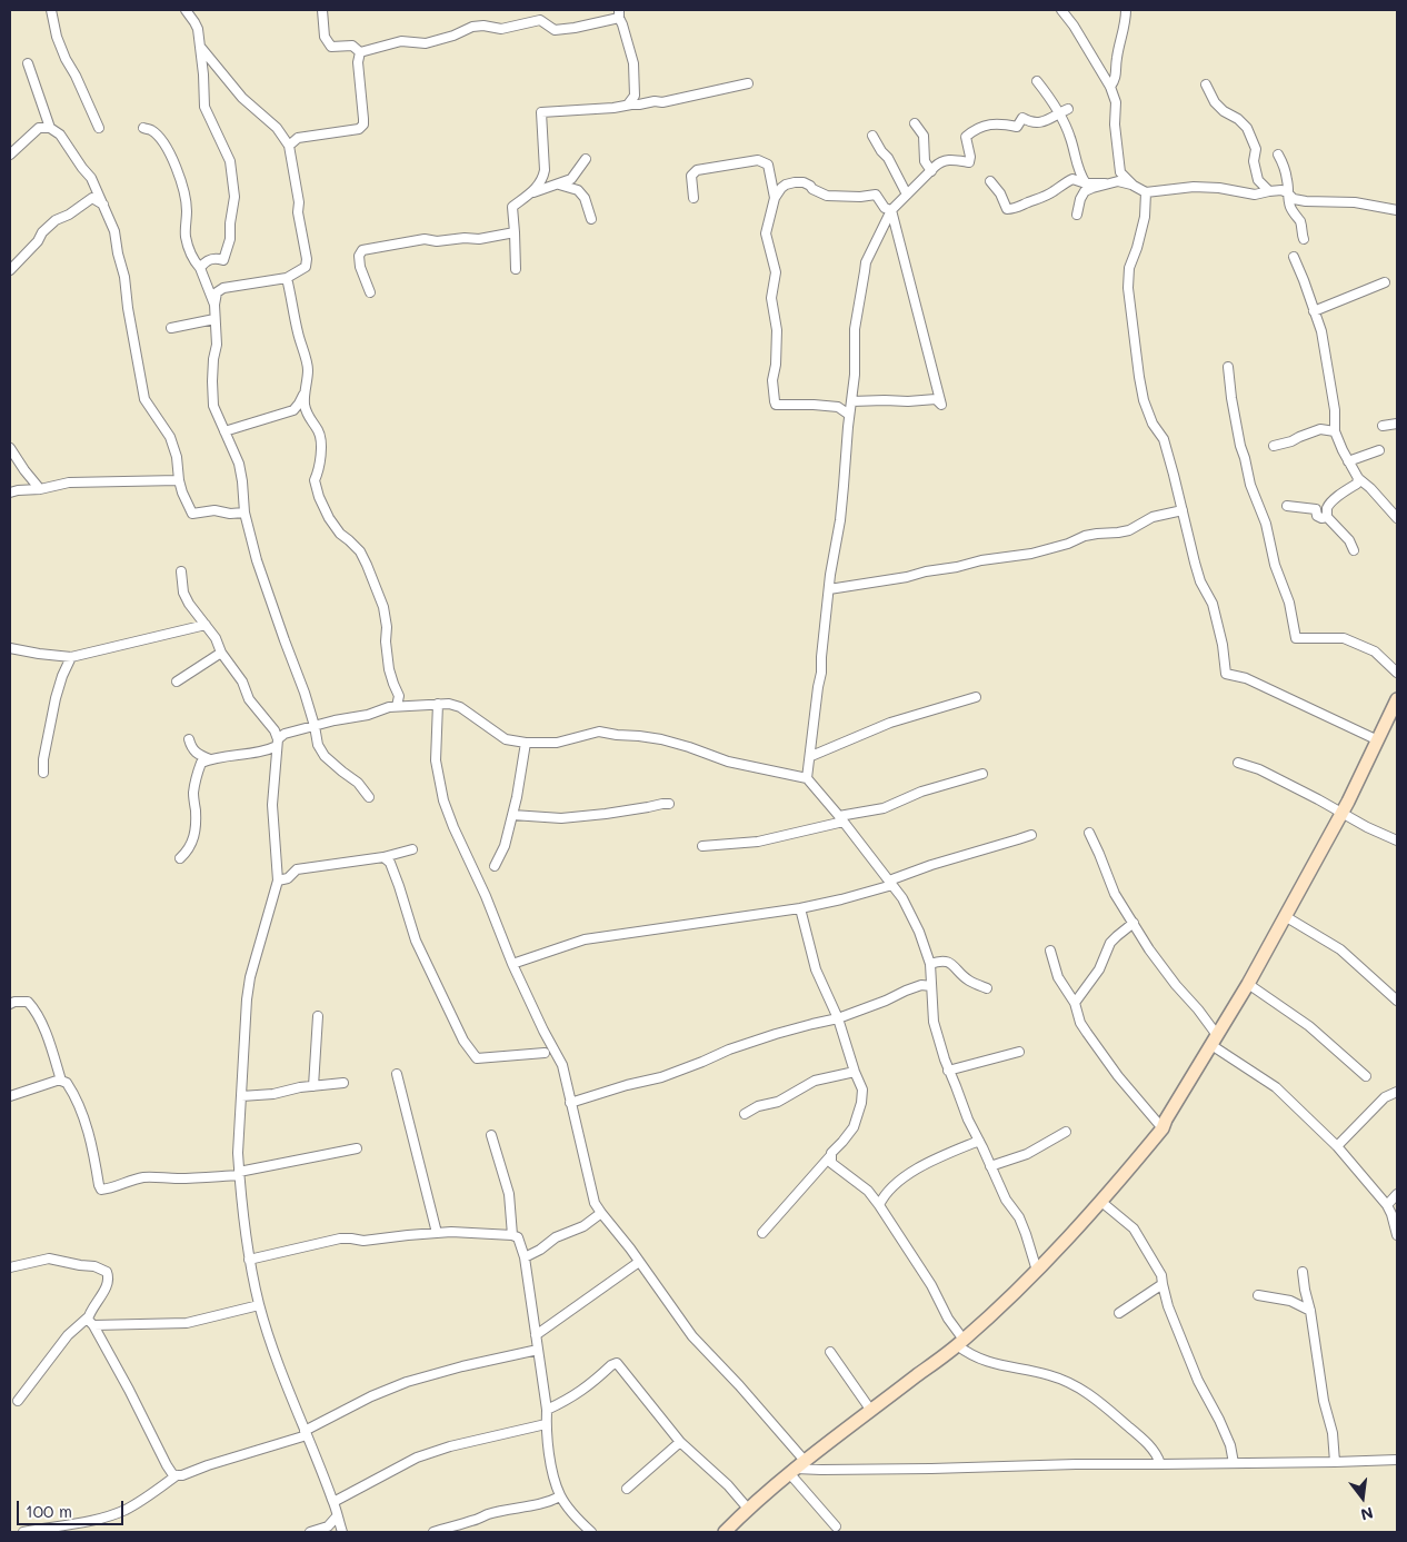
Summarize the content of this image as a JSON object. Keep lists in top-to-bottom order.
{
  "scale_bar": "100 m",
  "north": "bottom"
}
